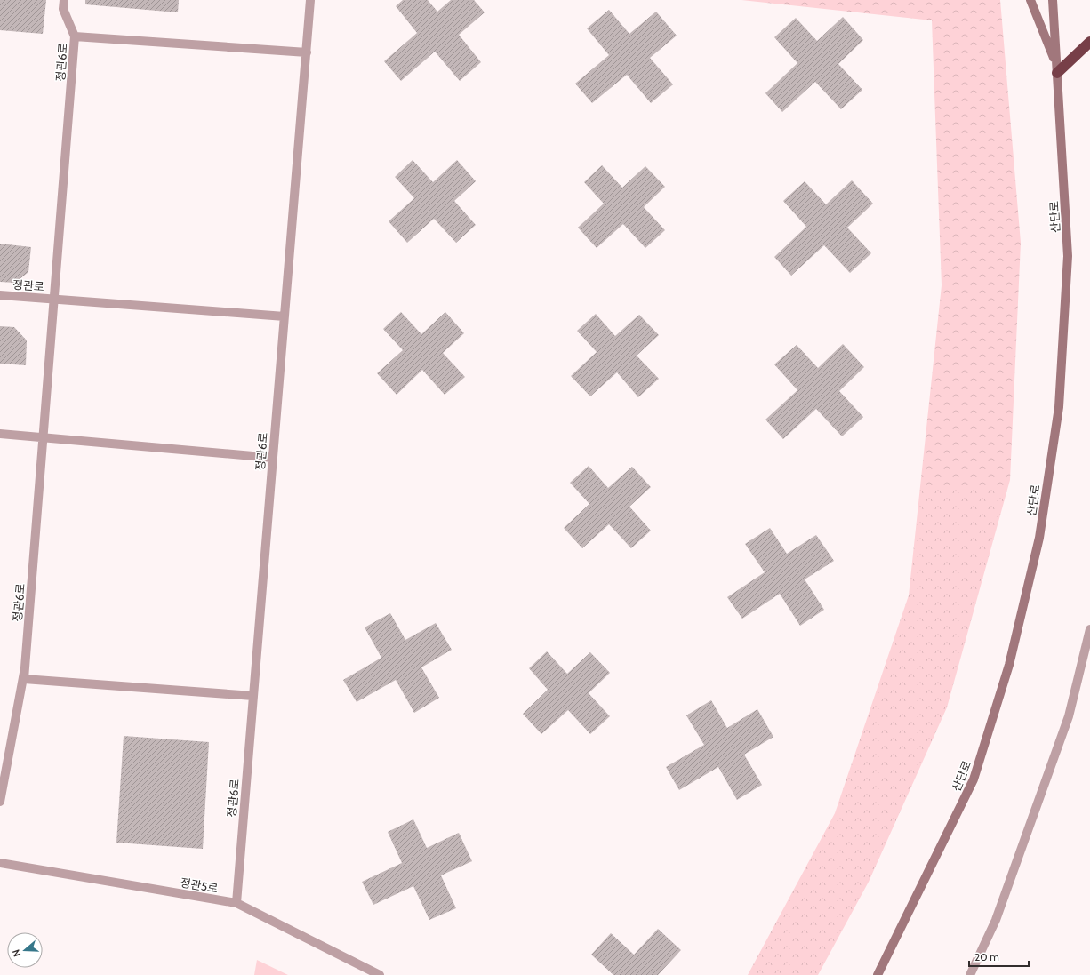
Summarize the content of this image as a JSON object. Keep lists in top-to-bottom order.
{
  "streets": {
    "street": [
      "정관6로",
      "산단로",
      "정관로",
      "정관5로"
    ]
  },
  "crossings": [
    ["정관6로", "정관로"],
    ["정관6로", "정관5로"]
  ],
  "scale_bar": "20 m",
  "north": "left"
}
